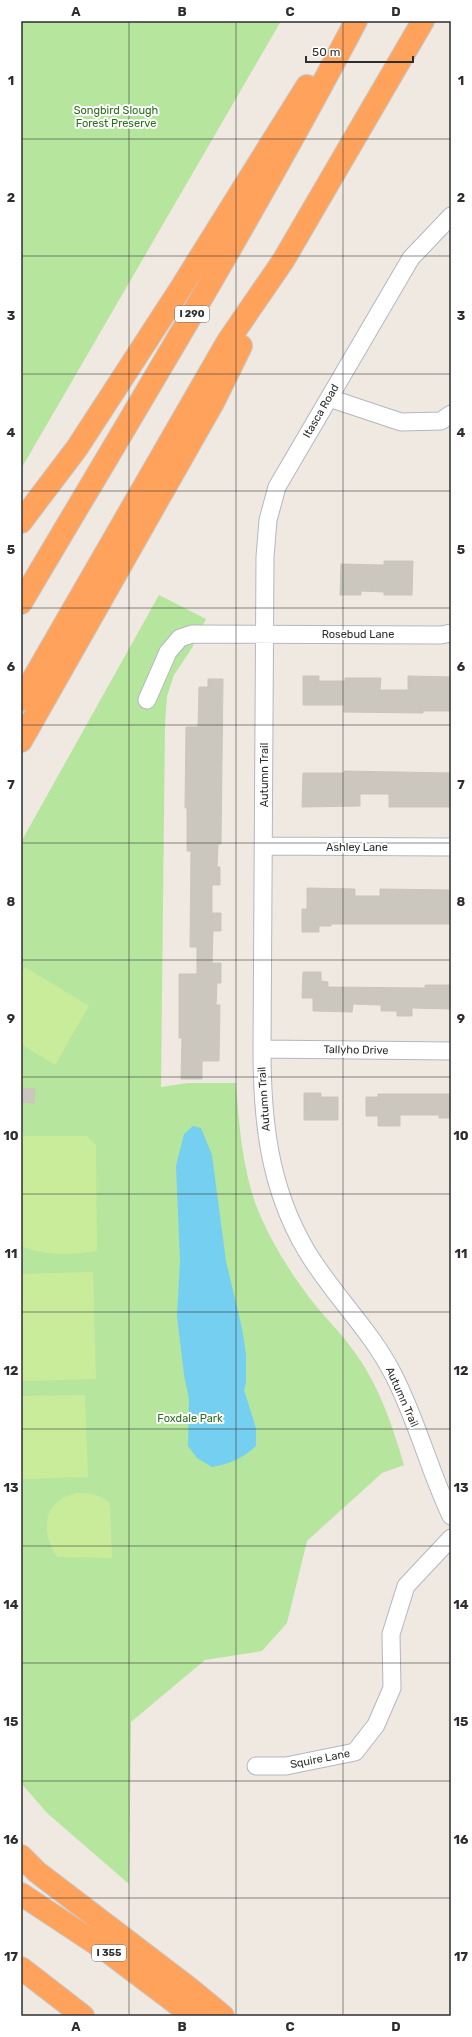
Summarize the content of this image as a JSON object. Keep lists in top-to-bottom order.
{
  "streets": {
    "highway": ["I 290", "I 355"],
    "street": [
      "Itasca Road",
      "Rosebud Lane",
      "Autumn Trail",
      "Ashley Lane",
      "Tallyho Drive",
      "Squire Lane"
    ]
  },
  "crossings": [
    ["Itasca Road", "Rosebud Lane"],
    ["Itasca Road", "Autumn Trail"],
    ["Rosebud Lane", "Autumn Trail"],
    ["Autumn Trail", "Ashley Lane"],
    ["Autumn Trail", "Tallyho Drive"]
  ],
  "parks": ["Songbird Slough Forest Preserve", "Foxdale Park"],
  "scale_bar": "50 m",
  "grid": {
    "columns": [
      "A",
      "B",
      "C",
      "D"
    ],
    "rows": [
      "1",
      "2",
      "3",
      "4",
      "5",
      "6",
      "7",
      "8",
      "9",
      "10",
      "11",
      "12",
      "13",
      "14",
      "15",
      "16",
      "17"
    ]
  }
}
